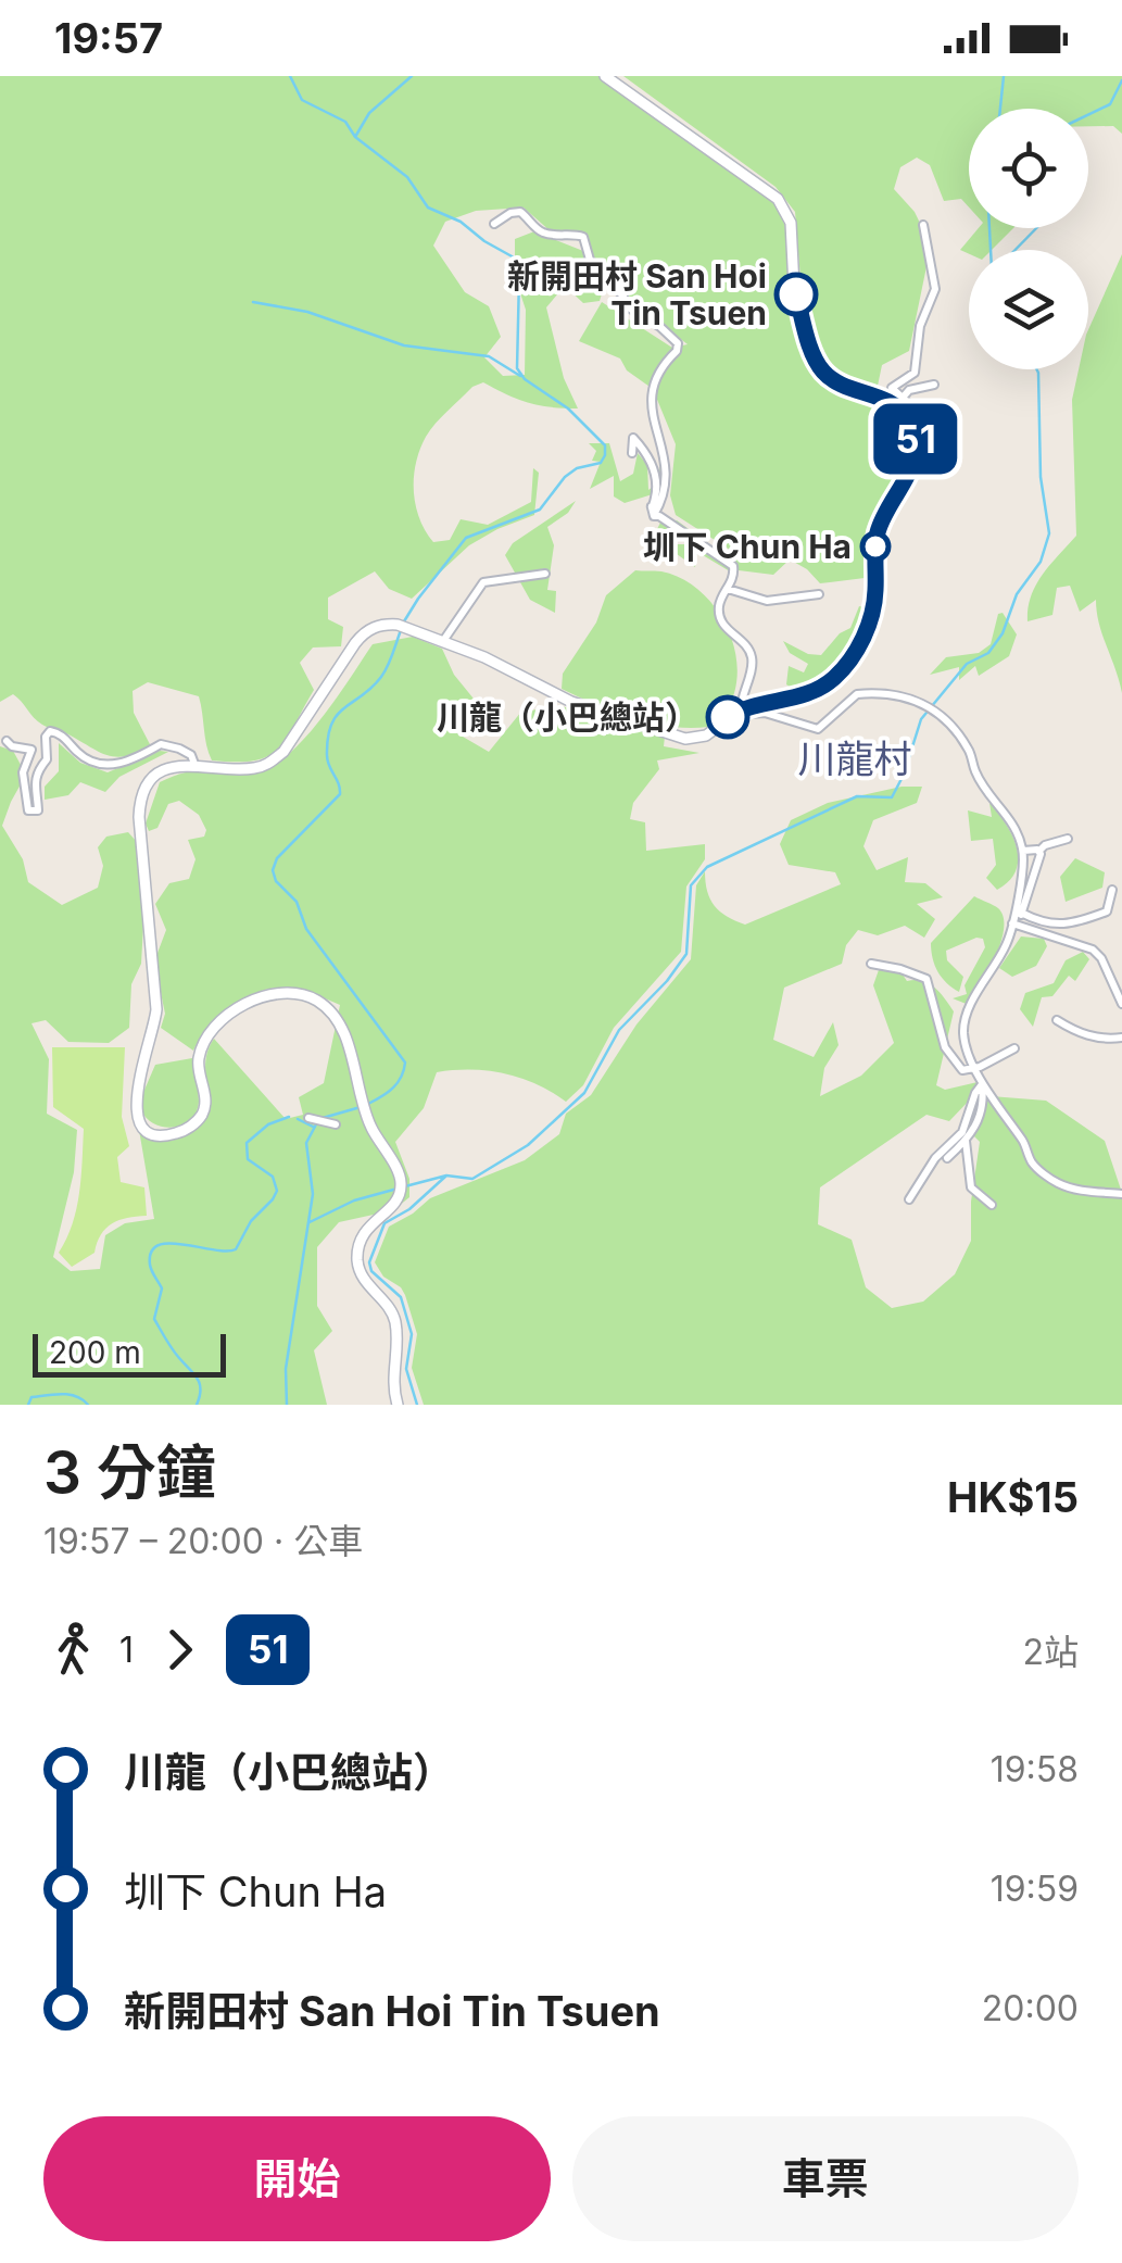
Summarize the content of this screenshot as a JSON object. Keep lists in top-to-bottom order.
{
  "districts": ["川龍村"],
  "places": ["新開田村 San Hoi Tin Tsuen", "圳下 Chun Ha", "川龍（小巴總站）"],
  "lines": ["bus line 51"],
  "scale_bar": "200 m",
  "page": {
    "status": "19:57",
    "on_map": "51",
    "scale": "200 m",
    "heading": ["3 分鐘", "19:57 – 20:00 · 公車", "HK$15"],
    "legs": ["1", "51", "2站"],
    "list": [
      {
        "name": "川龍（小巴總站）",
        "value": "19:58"
      },
      {
        "name": "圳下 Chun Ha",
        "value": "19:59"
      },
      {
        "name": "新開田村 San Hoi Tin Tsuen",
        "value": "20:00"
      }
    ],
    "buttons": ["開始", "車票"]
  }
}
